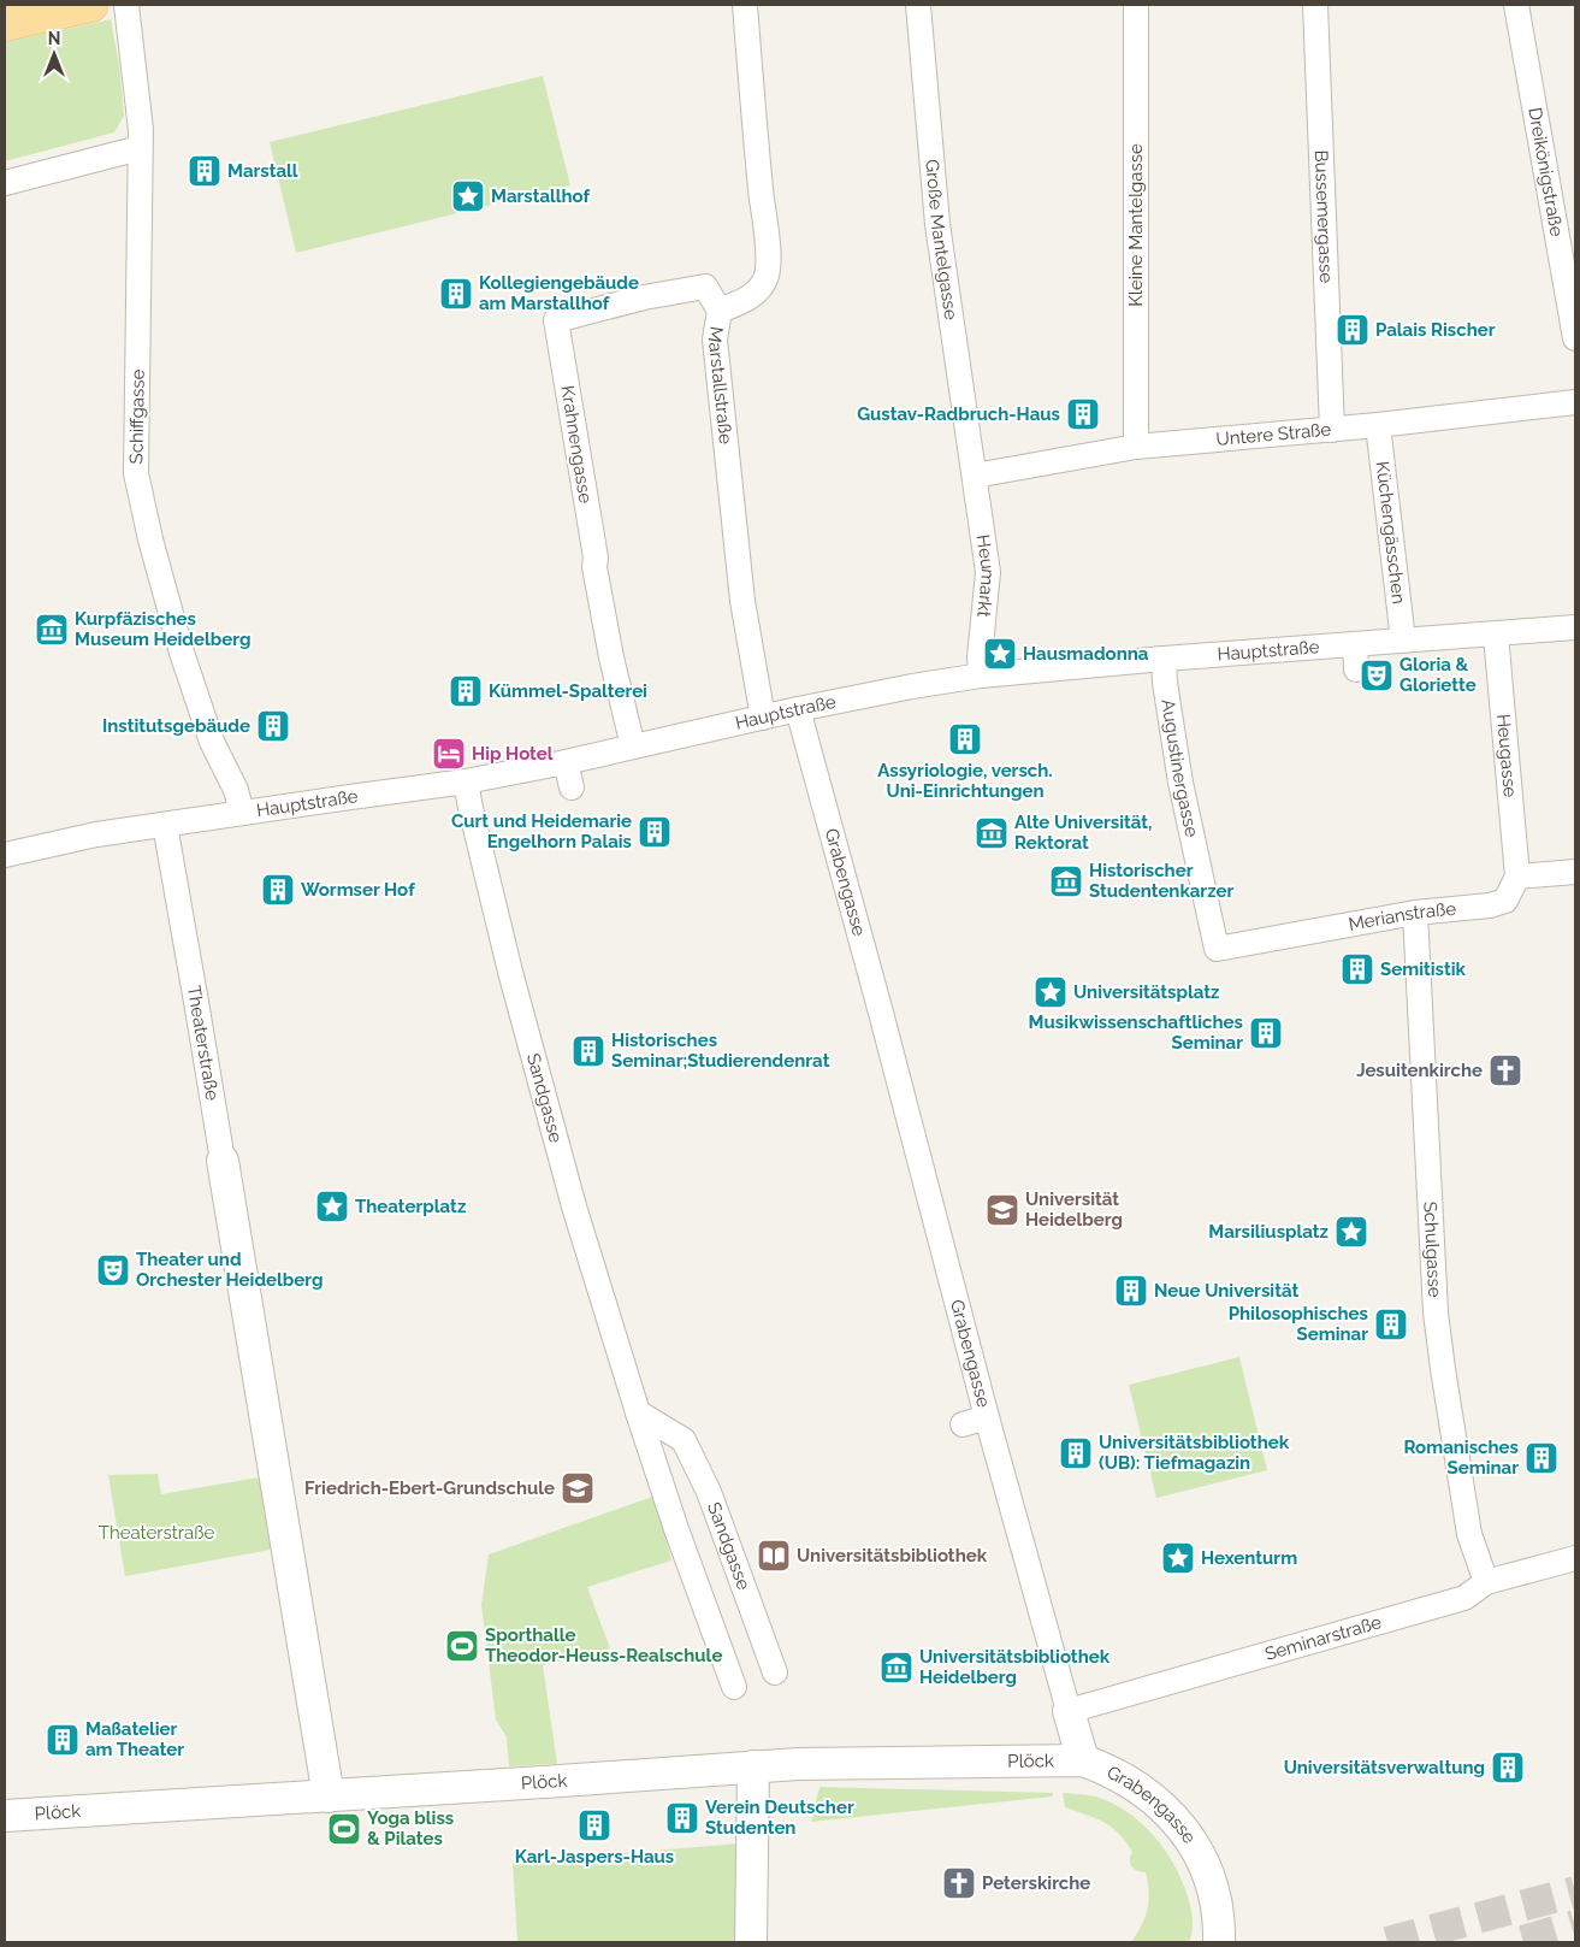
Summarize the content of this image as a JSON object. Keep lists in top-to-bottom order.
{
  "streets": {
    "street": [
      "Dreikönigstraße",
      "Bussemergasse",
      "Kleine Mantelgasse",
      "Große Mantelgasse",
      "Marstallstraße",
      "Schiffgasse",
      "Untere Straße",
      "Krahnengasse",
      "Küchengässchen",
      "Heumarkt",
      "Hauptstraße",
      "Heugasse",
      "Augustinergasse",
      "Grabengasse",
      "Merianstraße",
      "Theaterstraße",
      "Sandgasse",
      "Schulgasse",
      "Seminarstraße",
      "Plöck"
    ]
  },
  "crossings": [
    ["Bussemergasse", "Untere Straße"],
    ["Kleine Mantelgasse", "Untere Straße"],
    ["Große Mantelgasse", "Untere Straße"],
    ["Große Mantelgasse", "Heumarkt"],
    ["Marstallstraße", "Krahnengasse"],
    ["Marstallstraße", "Hauptstraße"],
    ["Schiffgasse", "Hauptstraße"],
    ["Untere Straße", "Küchengässchen"],
    ["Untere Straße", "Heumarkt"],
    ["Krahnengasse", "Hauptstraße"],
    ["Küchengässchen", "Hauptstraße"],
    ["Heumarkt", "Hauptstraße"],
    ["Hauptstraße", "Heugasse"],
    ["Hauptstraße", "Augustinergasse"],
    ["Hauptstraße", "Grabengasse"],
    ["Hauptstraße", "Theaterstraße"],
    ["Hauptstraße", "Sandgasse"],
    ["Heugasse", "Merianstraße"],
    ["Augustinergasse", "Merianstraße"],
    ["Grabengasse", "Seminarstraße"],
    ["Grabengasse", "Plöck"],
    ["Merianstraße", "Schulgasse"],
    ["Theaterstraße", "Plöck"],
    ["Schulgasse", "Seminarstraße"]
  ],
  "parks": ["Theaterstraße"],
  "places": {
    "building": [
      "Marstall",
      "Kollegiengebäude am Marstallhof",
      "Palais Rischer",
      "Gustav-Radbruch-Haus",
      "Kümmel-Spalterei",
      "Institutsgebäude",
      "Assyriologie, versch. Uni-Einrichtungen",
      "Curt und Heidemarie Engelhorn Palais",
      "Wormser Hof",
      "Semitistik",
      "Musikwissenschaftliches Seminar",
      "Historisches Seminar;Studierendenrat",
      "Neue Universität",
      "Philosophisches Seminar",
      "Universitätsbibliothek (UB): Tiefmagazin",
      "Romanisches Seminar",
      "Maßatelier am Theater",
      "Universitätsverwaltung",
      "Verein Deutscher Studenten",
      "Karl-Jaspers-Haus"
    ],
    "place": [
      "Marstallhof",
      "Hausmadonna",
      "Universitätsplatz",
      "Theaterplatz",
      "Marsiliusplatz",
      "Hexenturm"
    ],
    "museum": [
      "Kurpfäzisches Museum Heidelberg",
      "Alte Universität, Rektorat",
      "Historischer Studentenkarzer",
      "Universitätsbibliothek Heidelberg"
    ],
    "theatre": ["Gloria & Gloriette", "Theater und Orchester Heidelberg"],
    "hotel": ["Hip Hotel"],
    "church": ["Jesuitenkirche", "Peterskirche"],
    "school or university": ["Universität Heidelberg", "Friedrich-Ebert-Grundschule"],
    "library": ["Universitätsbibliothek"],
    "sports": ["Sporthalle Theodor-Heuss-Realschule", "Yoga bliss & Pilates"]
  },
  "north": "top"
}
